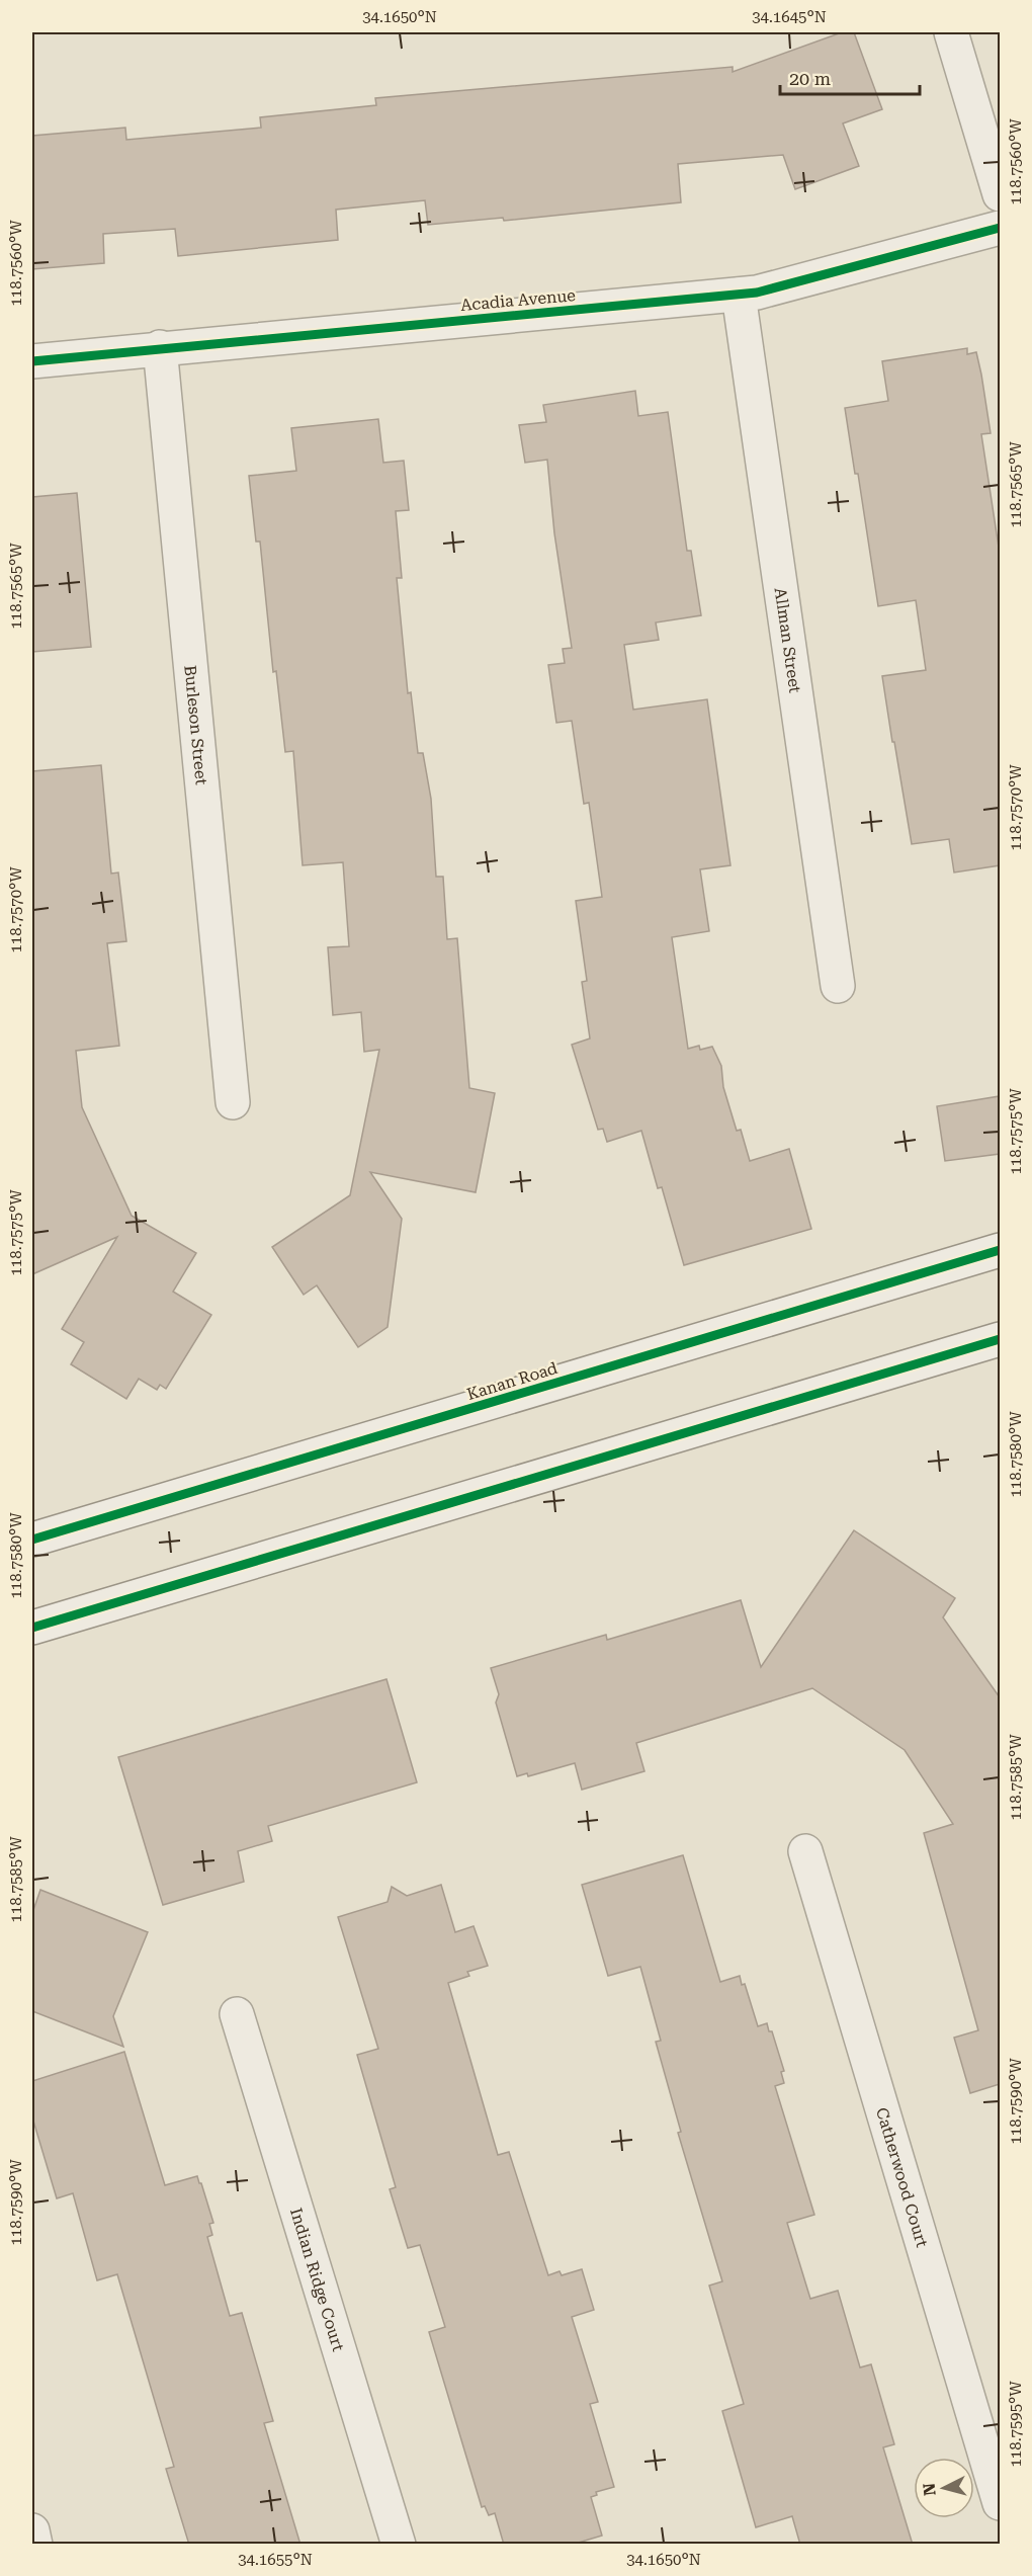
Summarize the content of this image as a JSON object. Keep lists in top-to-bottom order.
{
  "streets": {
    "street": [
      "Acadia Avenue",
      "Allman Street",
      "Burleson Street",
      "Kanan Road",
      "Catherwood Court",
      "Indian Ridge Court"
    ]
  },
  "crossings": [
    ["Acadia Avenue", "Allman Street"],
    ["Acadia Avenue", "Burleson Street"]
  ],
  "scale_bar": "20 m",
  "north": "left",
  "coordinates": [
    "34.1650°N",
    "34.1645°N",
    "118.7560°W",
    "118.7565°W",
    "118.7570°W",
    "118.7575°W",
    "118.7580°W",
    "118.7585°W",
    "118.7590°W",
    "118.7595°W",
    "34.1655°N"
  ]
}
